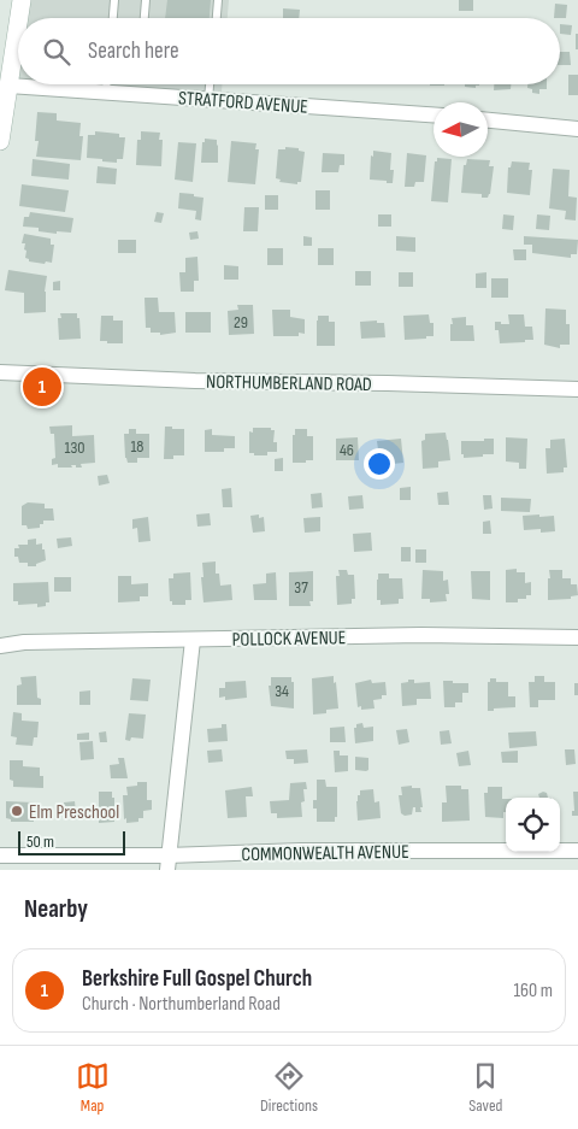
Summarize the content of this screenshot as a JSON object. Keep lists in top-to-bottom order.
{
  "streets": {
    "street": [
      "STRATFORD AVENUE",
      "NORTHUMBERLAND ROAD",
      "POLLOCK AVENUE",
      "COMMONWEALTH AVENUE"
    ]
  },
  "places": ["Elm Preschool"],
  "house_numbers": [
    "29",
    "18",
    "130",
    "46",
    "37",
    "34"
  ],
  "scale_bar": "50 m",
  "north": "left",
  "page": {
    "search": "Search here",
    "pins": "1",
    "scale": "50 m",
    "heading": "Nearby",
    "list": [
      {
        "mark": "1",
        "name": "Berkshire Full Gospel Church",
        "note": "Church · Northumberland Road",
        "value": "160 m"
      }
    ],
    "nav": ["Map", "Directions", "Saved"]
  }
}
